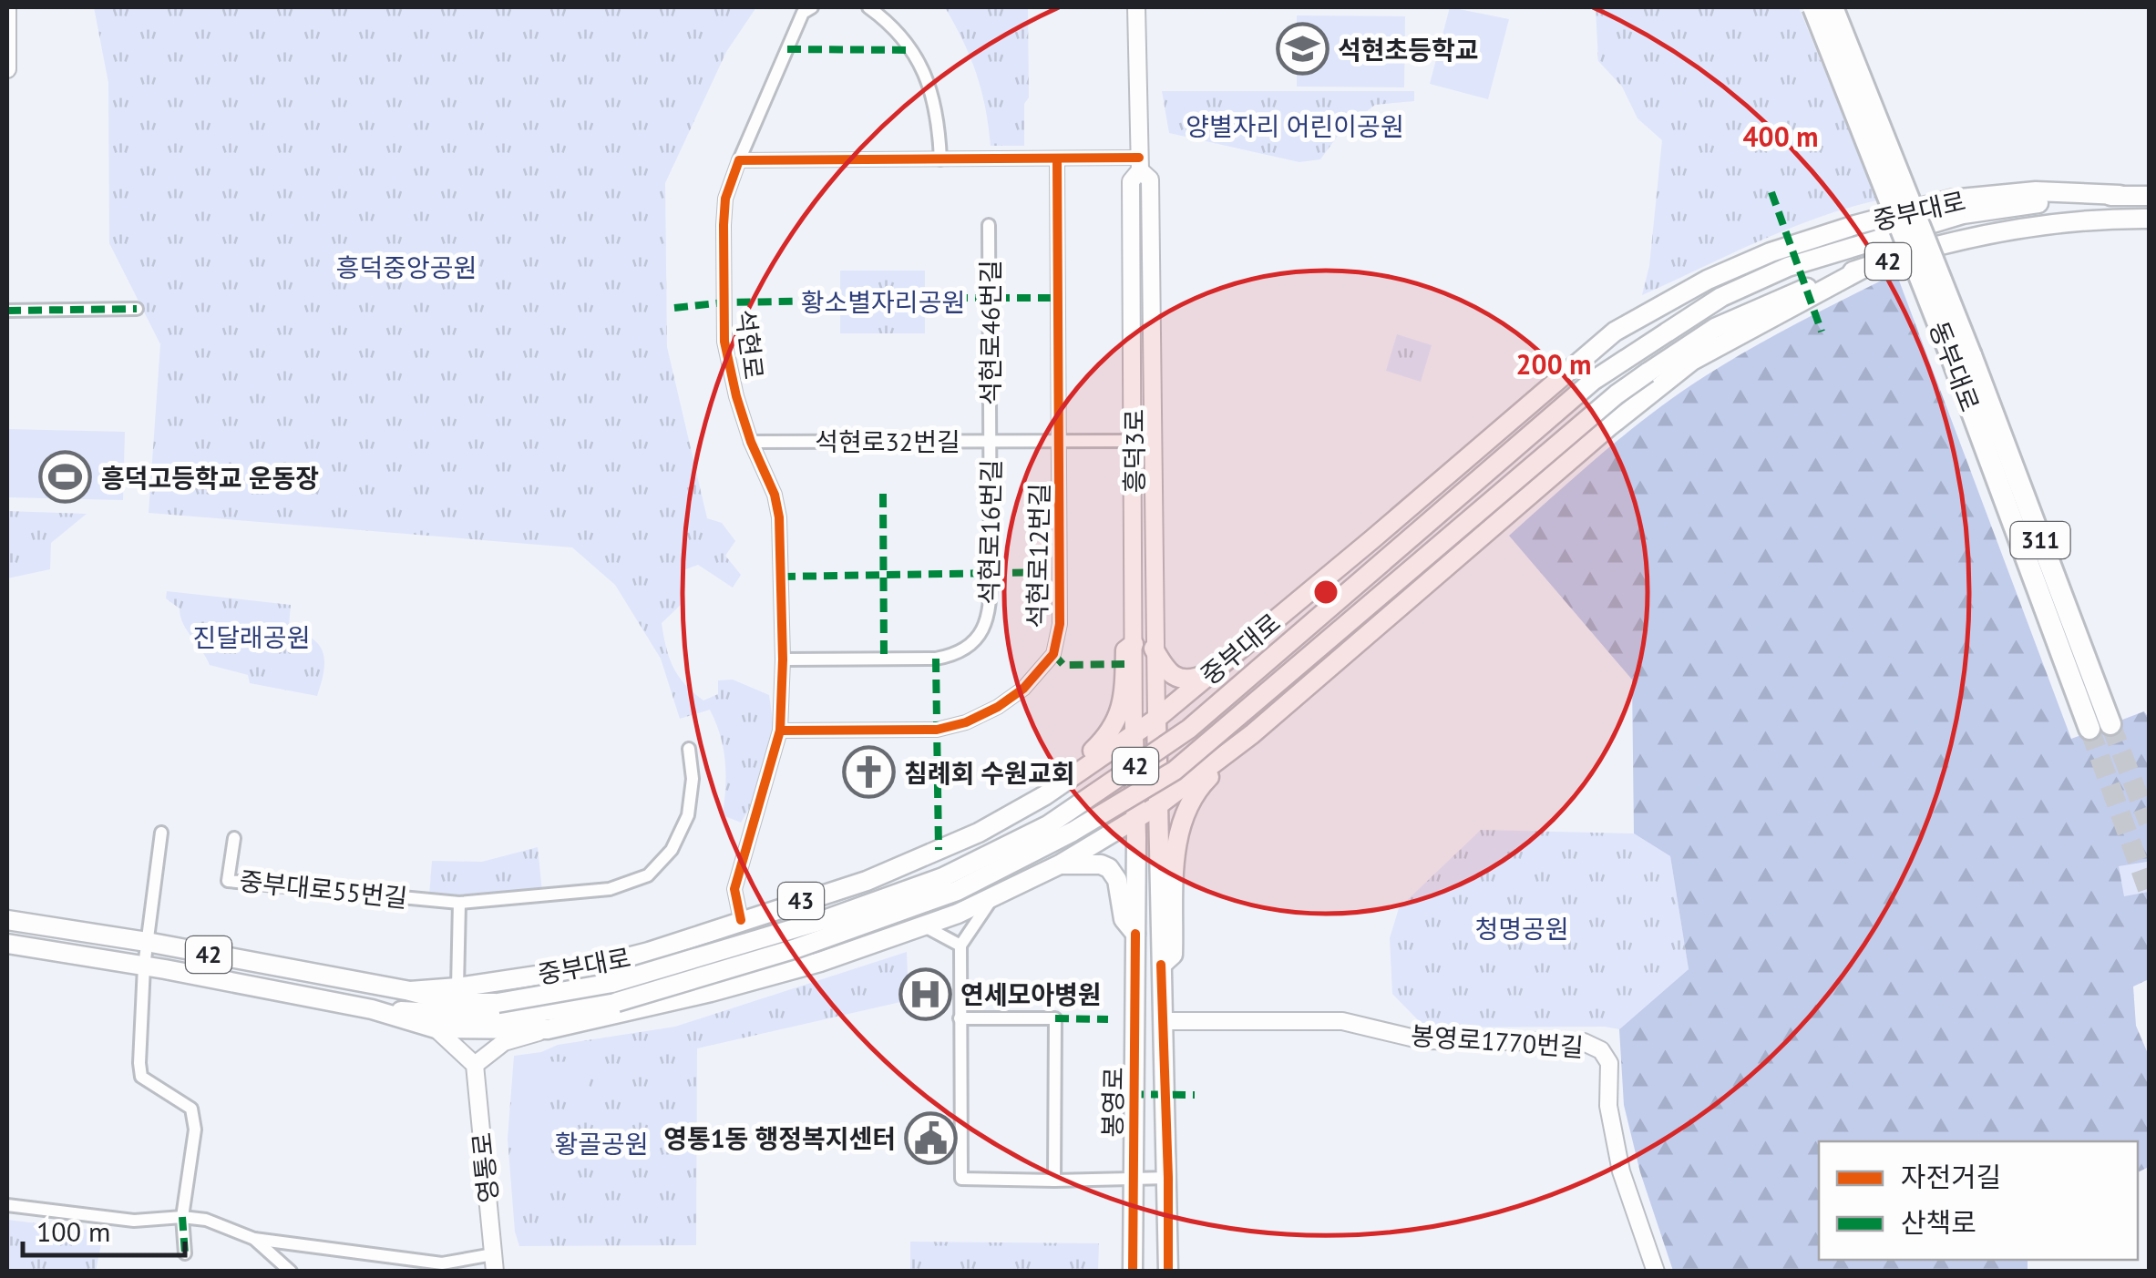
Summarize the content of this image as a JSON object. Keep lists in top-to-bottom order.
{
  "streets": {
    "highway": ["동부대로", "311"],
    "main road": [
      "중부대로",
      "42",
      "43",
      "봉영로"
    ],
    "street": [
      "석현로46번길",
      "석현로",
      "석현로32번길",
      "흥덕3로",
      "석현로16번길",
      "석현로12번길",
      "중부대로55번길",
      "봉영로1770번길",
      "영통로"
    ]
  },
  "crossings": [
    ["중부대로", "석현로"],
    ["중부대로", "흥덕3로"],
    ["중부대로", "봉영로"],
    ["석현로46번길", "석현로32번길"],
    ["석현로46번길", "석현로16번길"],
    ["석현로", "석현로32번길"],
    ["석현로", "석현로16번길"],
    ["석현로", "석현로12번길"],
    ["석현로32번길", "흥덕3로"],
    ["석현로32번길", "석현로16번길"],
    ["석현로32번길", "석현로12번길"],
    ["흥덕3로", "봉영로"],
    ["봉영로1770번길", "봉영로"]
  ],
  "parks": [
    "양별자리 어린이공원",
    "흥덕중앙공원",
    "황소별자리공원",
    "진달래공원",
    "청명공원",
    "황골공원"
  ],
  "places": {
    "school or university": ["석현초등학교"],
    "sports": ["흥덕고등학교 운동장"],
    "church": ["침례회 수원교회"],
    "hospital": ["연세모아병원"],
    "public building": ["영통1동 행정복지센터"]
  },
  "legend": ["자전거길", "산책로"],
  "scale_bar": "100 m",
  "rings": ["400 m", "200 m"]
}
